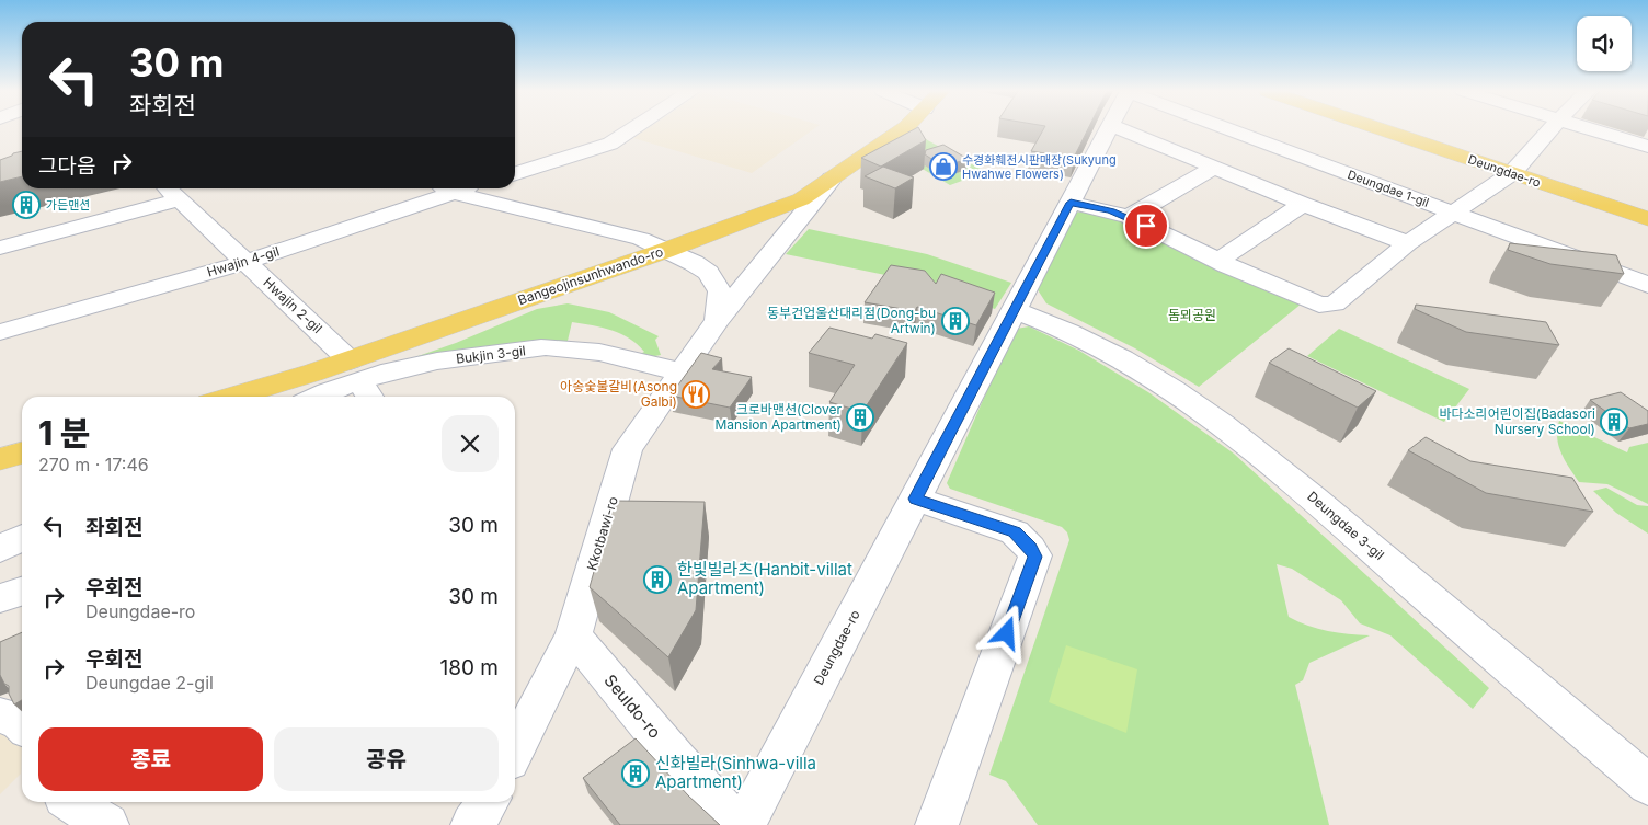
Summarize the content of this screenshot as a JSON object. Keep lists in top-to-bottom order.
{
  "streets": {
    "main road": ["Deungdae-ro", "Bangeojinsunhwando-ro"],
    "street": [
      "Deungdae 1-gil",
      "Hwajin 4-gil",
      "Hwajin 2-gil",
      "Bukjin 3-gil",
      "Deungdae 3-gil",
      "Kkotbawi-ro",
      "Seuldo-ro"
    ]
  },
  "crossings": [
    ["Deungdae-ro", "Deungdae 3-gil"],
    ["Hwajin 4-gil", "Hwajin 2-gil"],
    ["Bangeojinsunhwando-ro", "Hwajin 2-gil"],
    ["Bangeojinsunhwando-ro", "Bukjin 3-gil"],
    ["Bangeojinsunhwando-ro", "Kkotbawi-ro"],
    ["Hwajin 2-gil", "Bukjin 3-gil"],
    ["Bukjin 3-gil", "Kkotbawi-ro"],
    ["Kkotbawi-ro", "Seuldo-ro"]
  ],
  "parks": ["돔뫼공원"],
  "places": {
    "shop": ["수경화훼전시판매장(Sukyung Hwahwe Flowers)"],
    "building": [
      "가든맨션",
      "동부건업울산대리점(Dong-bu Artwin)",
      "크로바맨션(Clover Mansion Apartment)",
      "바다소리어린이집(Badasori Nursery School)",
      "한빛빌라츠(Hanbit-villat Apartment)",
      "신화빌라(Sinhwa-villa Apartment)"
    ],
    "restaurant": ["아송숯불갈비(Asong Galbi)"]
  },
  "page": {
    "turn": ["30 m", "좌회전"],
    "then": "그다음",
    "heading": ["1 분", "270 m · 17:46"],
    "list": [
      {
        "name": "좌회전",
        "value": "30 m"
      },
      {
        "name": "우회전",
        "note": "Deungdae-ro",
        "value": "30 m"
      },
      {
        "name": "우회전",
        "note": "Deungdae 2-gil",
        "value": "180 m"
      }
    ],
    "buttons": ["종료", "공유"]
  }
}
